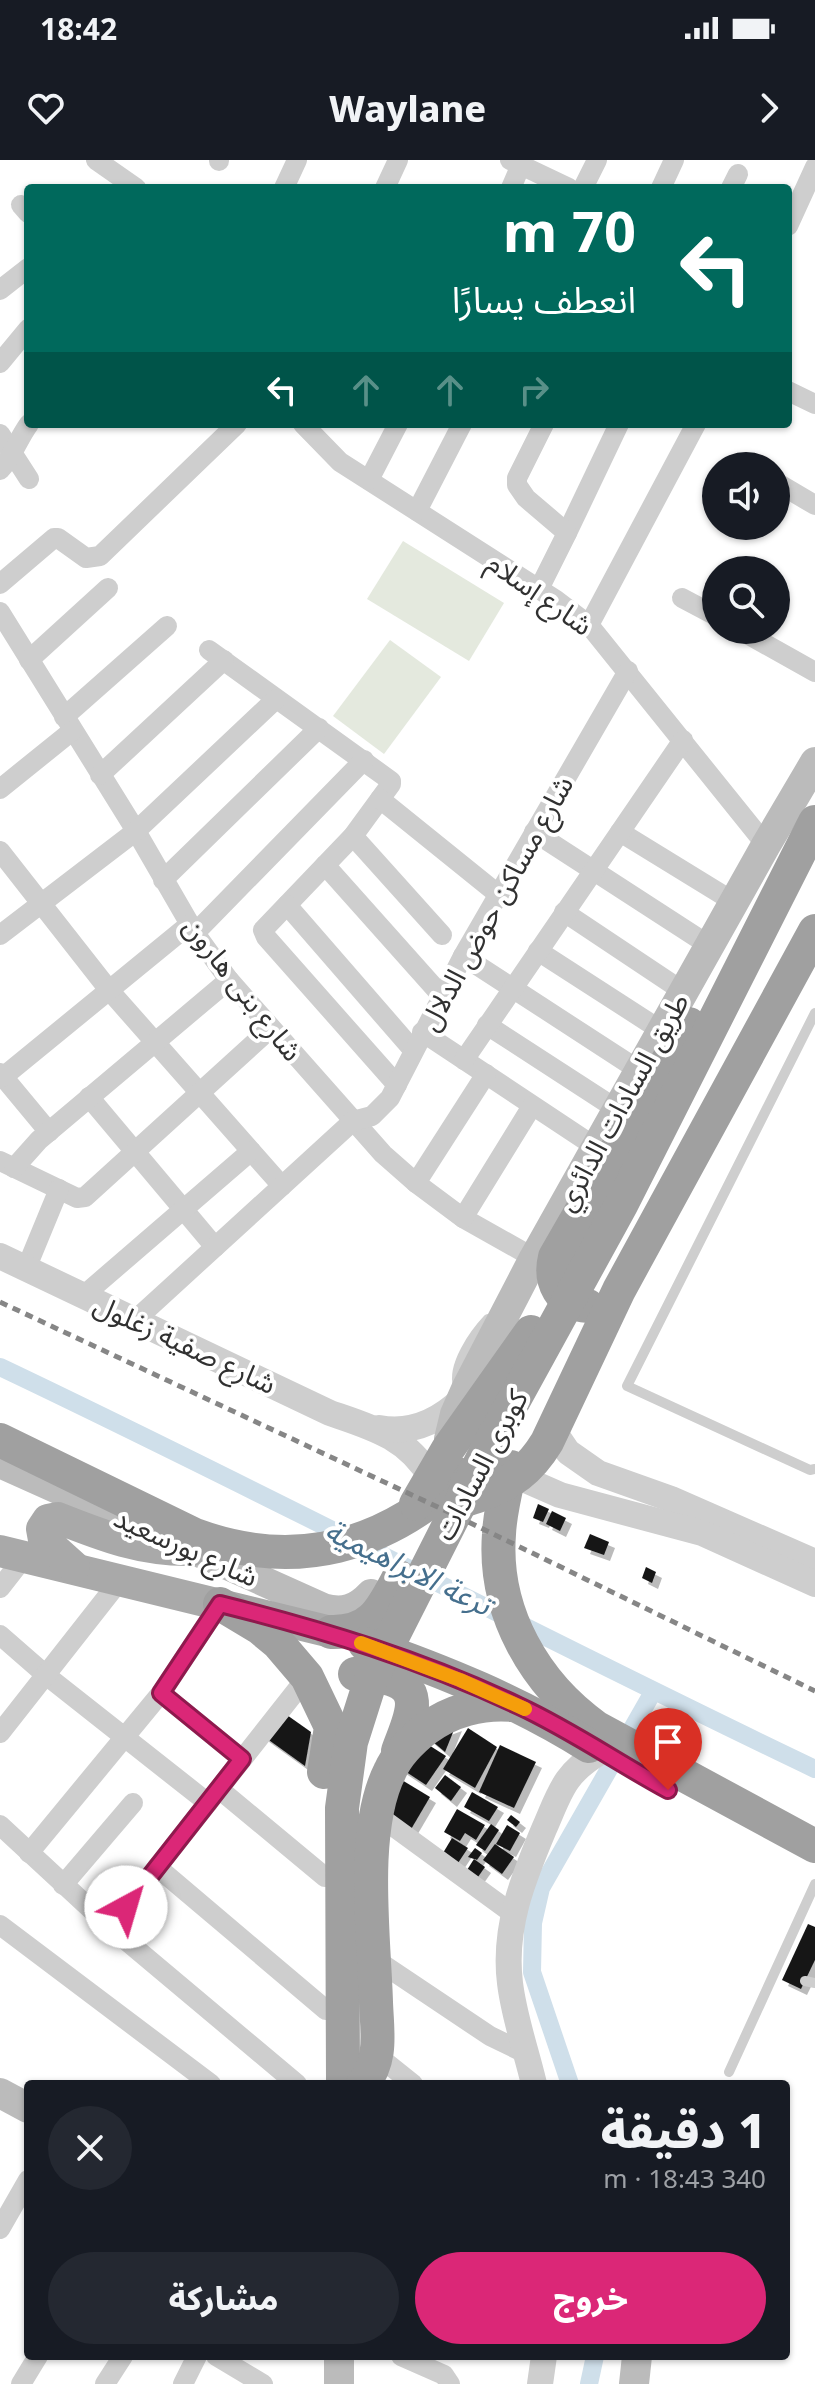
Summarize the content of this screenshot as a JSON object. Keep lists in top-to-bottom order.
{
  "streets": {
    "highway": ["كوبرى السادات"],
    "main road": ["طريق السادات الدائري", "شارع بورسعيد"],
    "street": [
      "شارع إسلام",
      "شارع مساكن حوض الدلال",
      "شارع بنى هارون",
      "شارع صفية زغلول"
    ]
  },
  "crossings": [
    ["شارع إسلام", "شارع مساكن حوض الدلال"],
    ["شارع إسلام", "طريق السادات الدائري"],
    ["شارع مساكن حوض الدلال", "شارع بنى هارون"],
    ["شارع مساكن حوض الدلال", "شارع صفية زغلول"]
  ],
  "water": ["ترعة الابراهيمية"],
  "page": {
    "status": "18:42",
    "header": "Waylane",
    "turn": ["70 m", "انعطف يسارًا"],
    "heading": ["1 دقيقة", "340 m · 18:43"],
    "buttons": ["خروج", "مشاركة"]
  }
}
